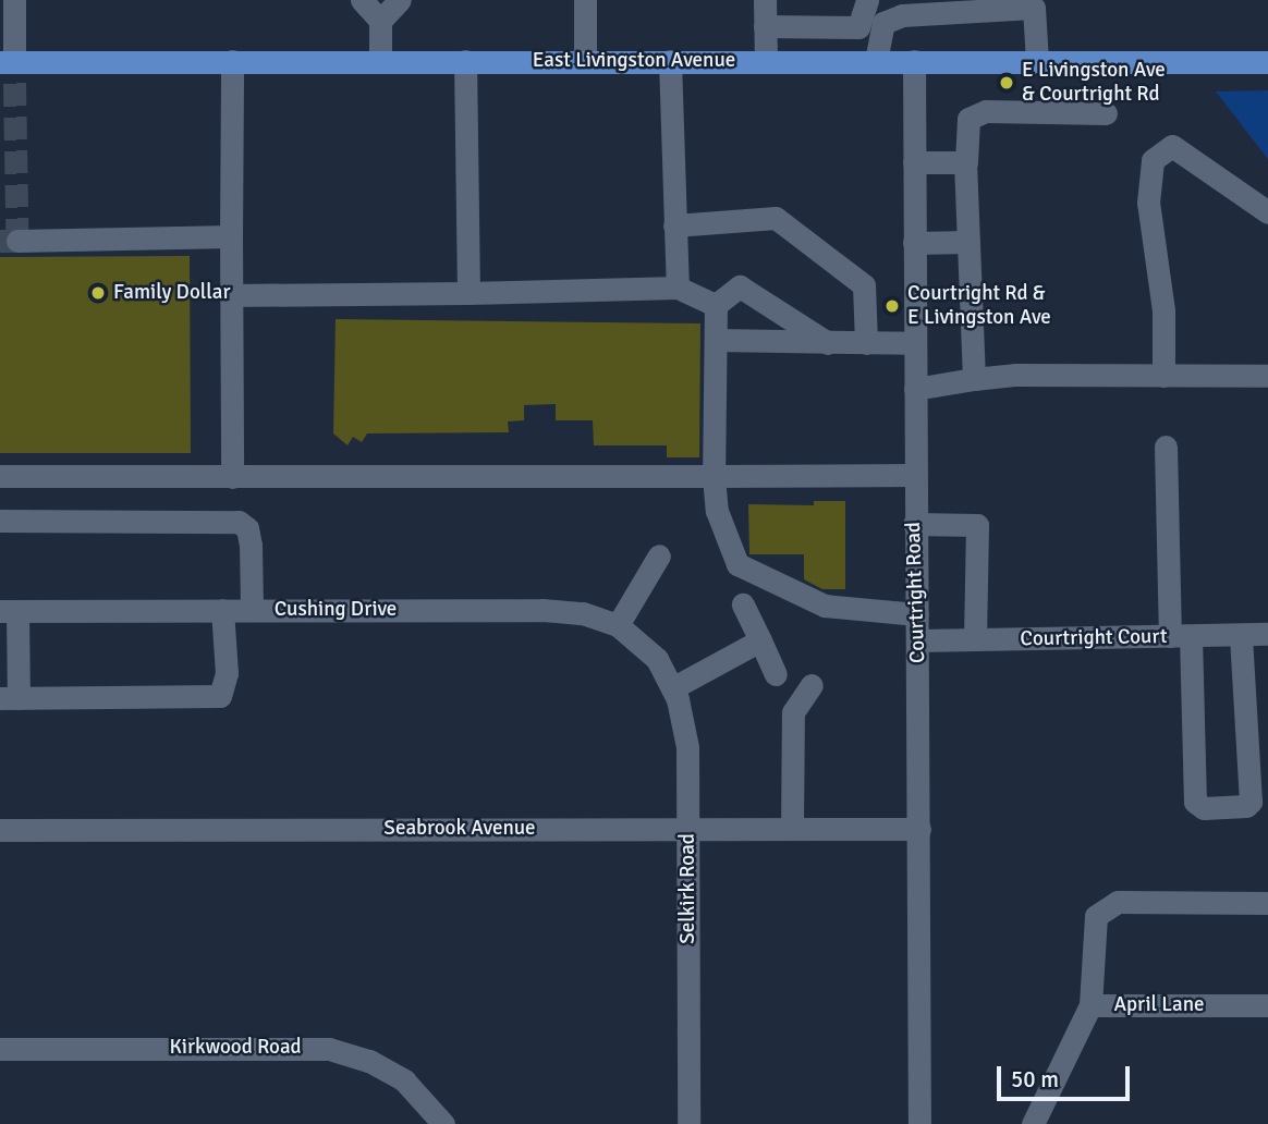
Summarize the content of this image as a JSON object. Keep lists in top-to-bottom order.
{
  "streets": {
    "main road": ["East Livingston Avenue"],
    "street": [
      "Courtright Road",
      "Cushing Drive",
      "Courtright Court",
      "Seabrook Avenue",
      "Selkirk Road",
      "April Lane",
      "Kirkwood Road"
    ]
  },
  "crossings": [
    ["East Livingston Avenue", "Courtright Road"],
    ["Courtright Road", "Courtright Court"],
    ["Courtright Road", "Seabrook Avenue"],
    ["Cushing Drive", "Selkirk Road"],
    ["Seabrook Avenue", "Selkirk Road"]
  ],
  "places": ["E Livingston Ave & Courtright Rd", "Family Dollar", "Courtright Rd & E Livingston Ave"],
  "scale_bar": "50 m"
}
